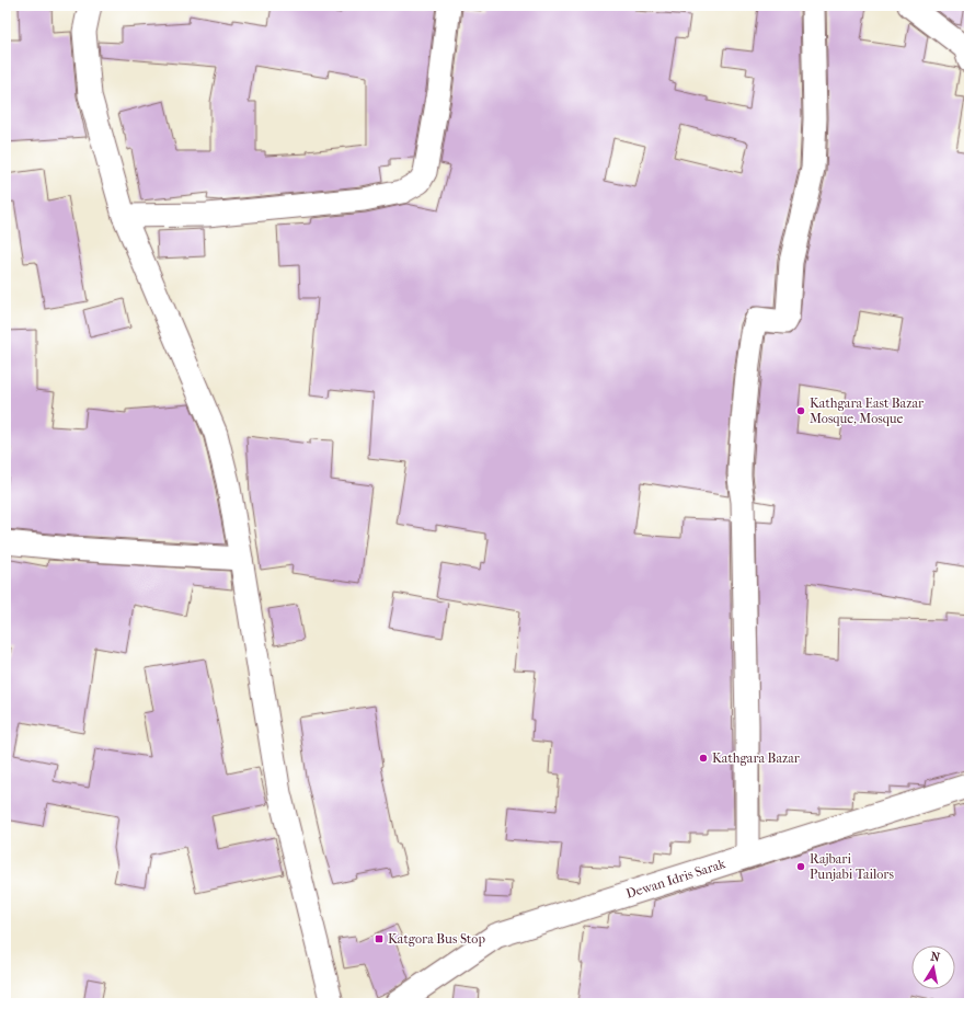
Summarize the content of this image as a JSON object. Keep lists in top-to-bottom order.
{
  "streets": {
    "main road": ["Dewan Idris Sarak"]
  },
  "places": {
    "other": ["Kathgara East Bazar Mosque, Mosque", "Kathgara Bazar", "Rajbari Punjabi Tailors"],
    "transit": ["Katgora Bus Stop"]
  },
  "north": "top"
}
